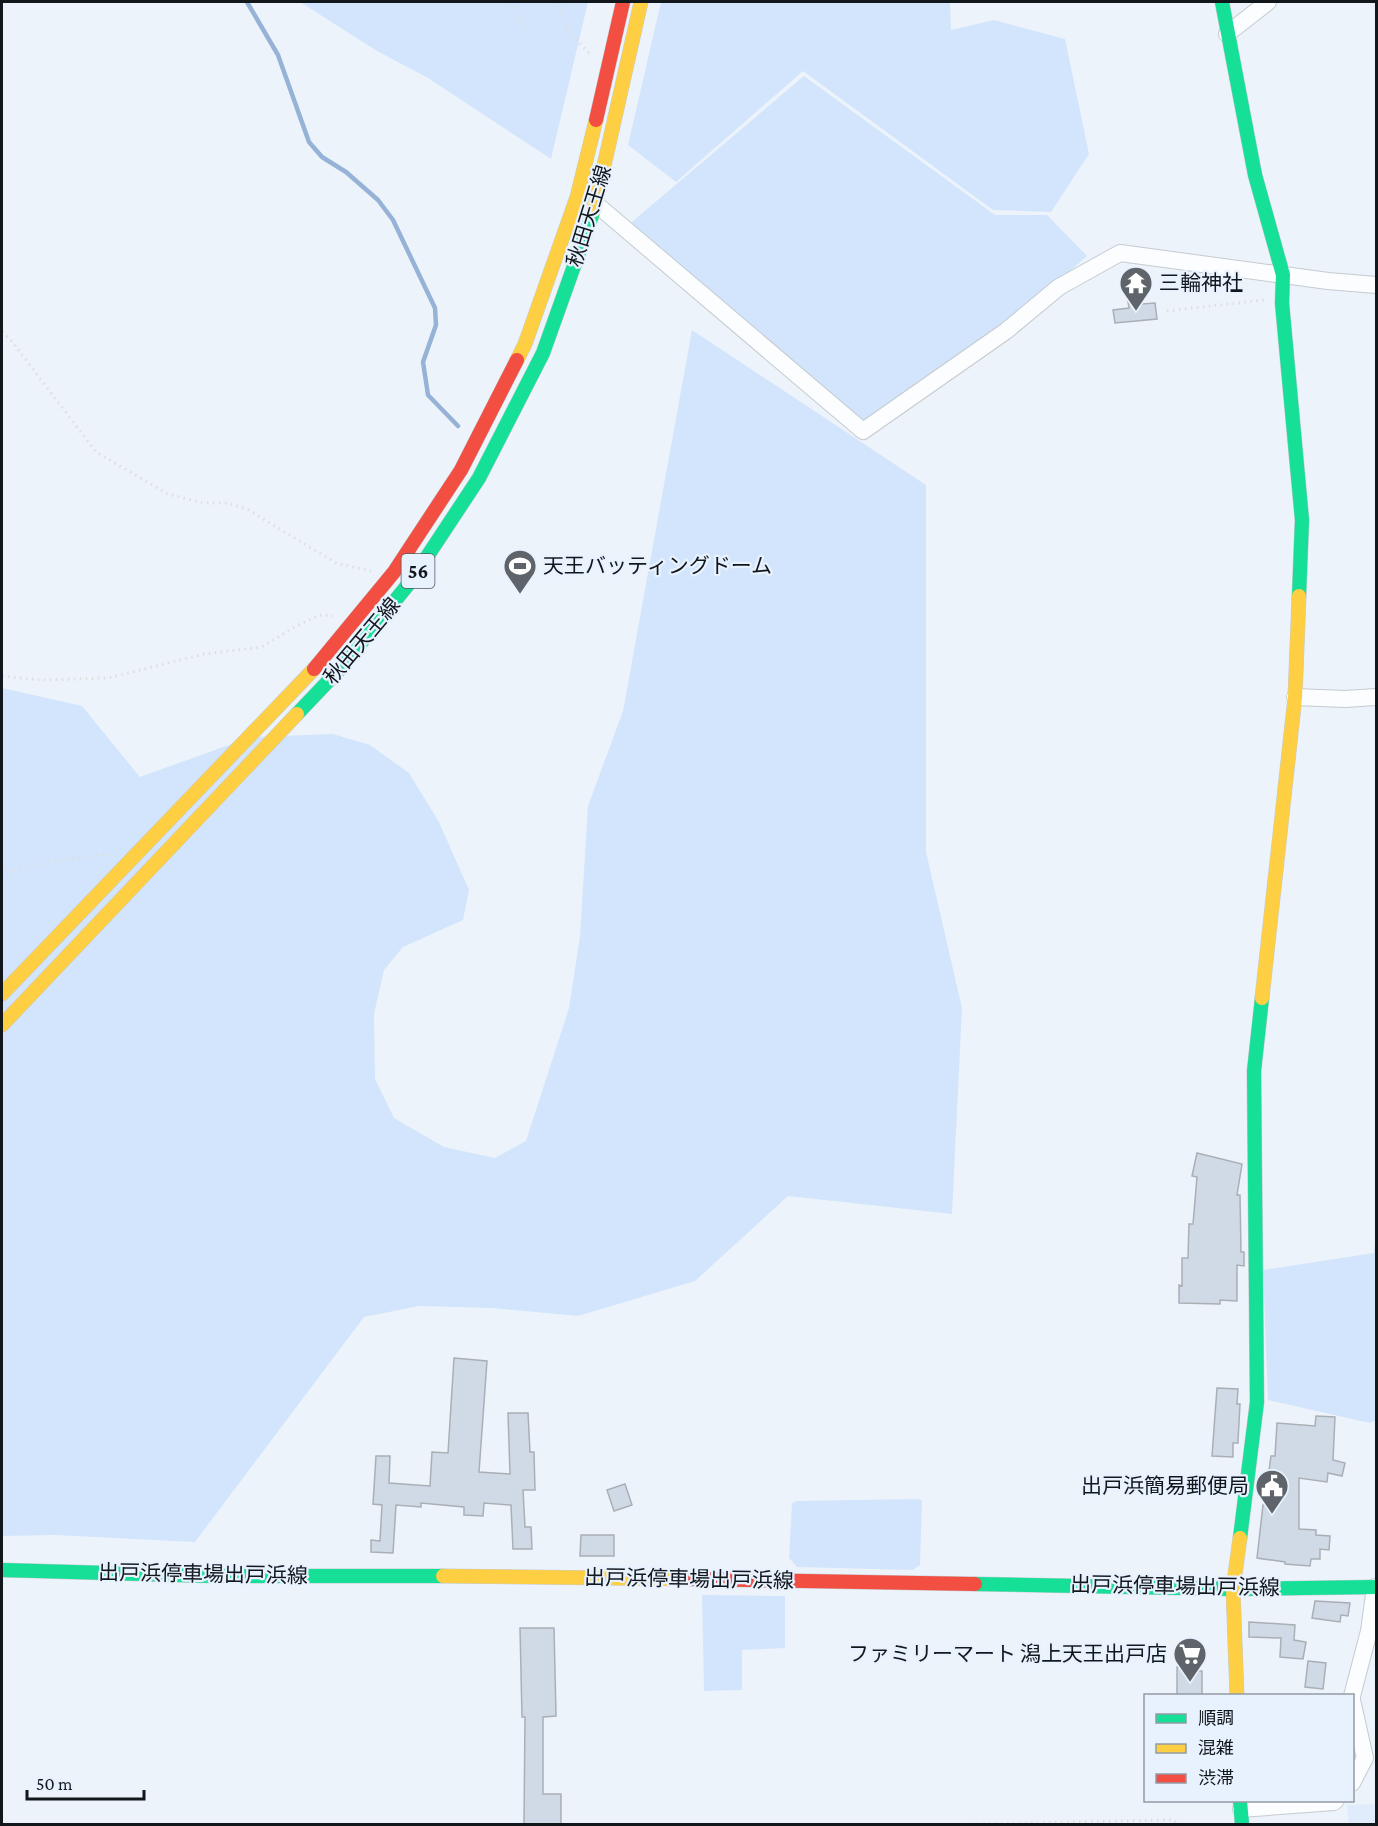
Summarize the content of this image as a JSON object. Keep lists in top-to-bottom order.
{
  "streets": {
    "main road": ["秋田天王線", "56", "出戸浜停車場出戸浜線"]
  },
  "places": {
    "temple": ["三輪神社"],
    "sports": ["天王バッティングドーム"],
    "public building": ["出戸浜簡易郵便局"],
    "supermarket": ["ファミリーマート 潟上天王出戸店"]
  },
  "legend": ["順調", "混雑", "渋滞"],
  "scale_bar": "50 m"
}
